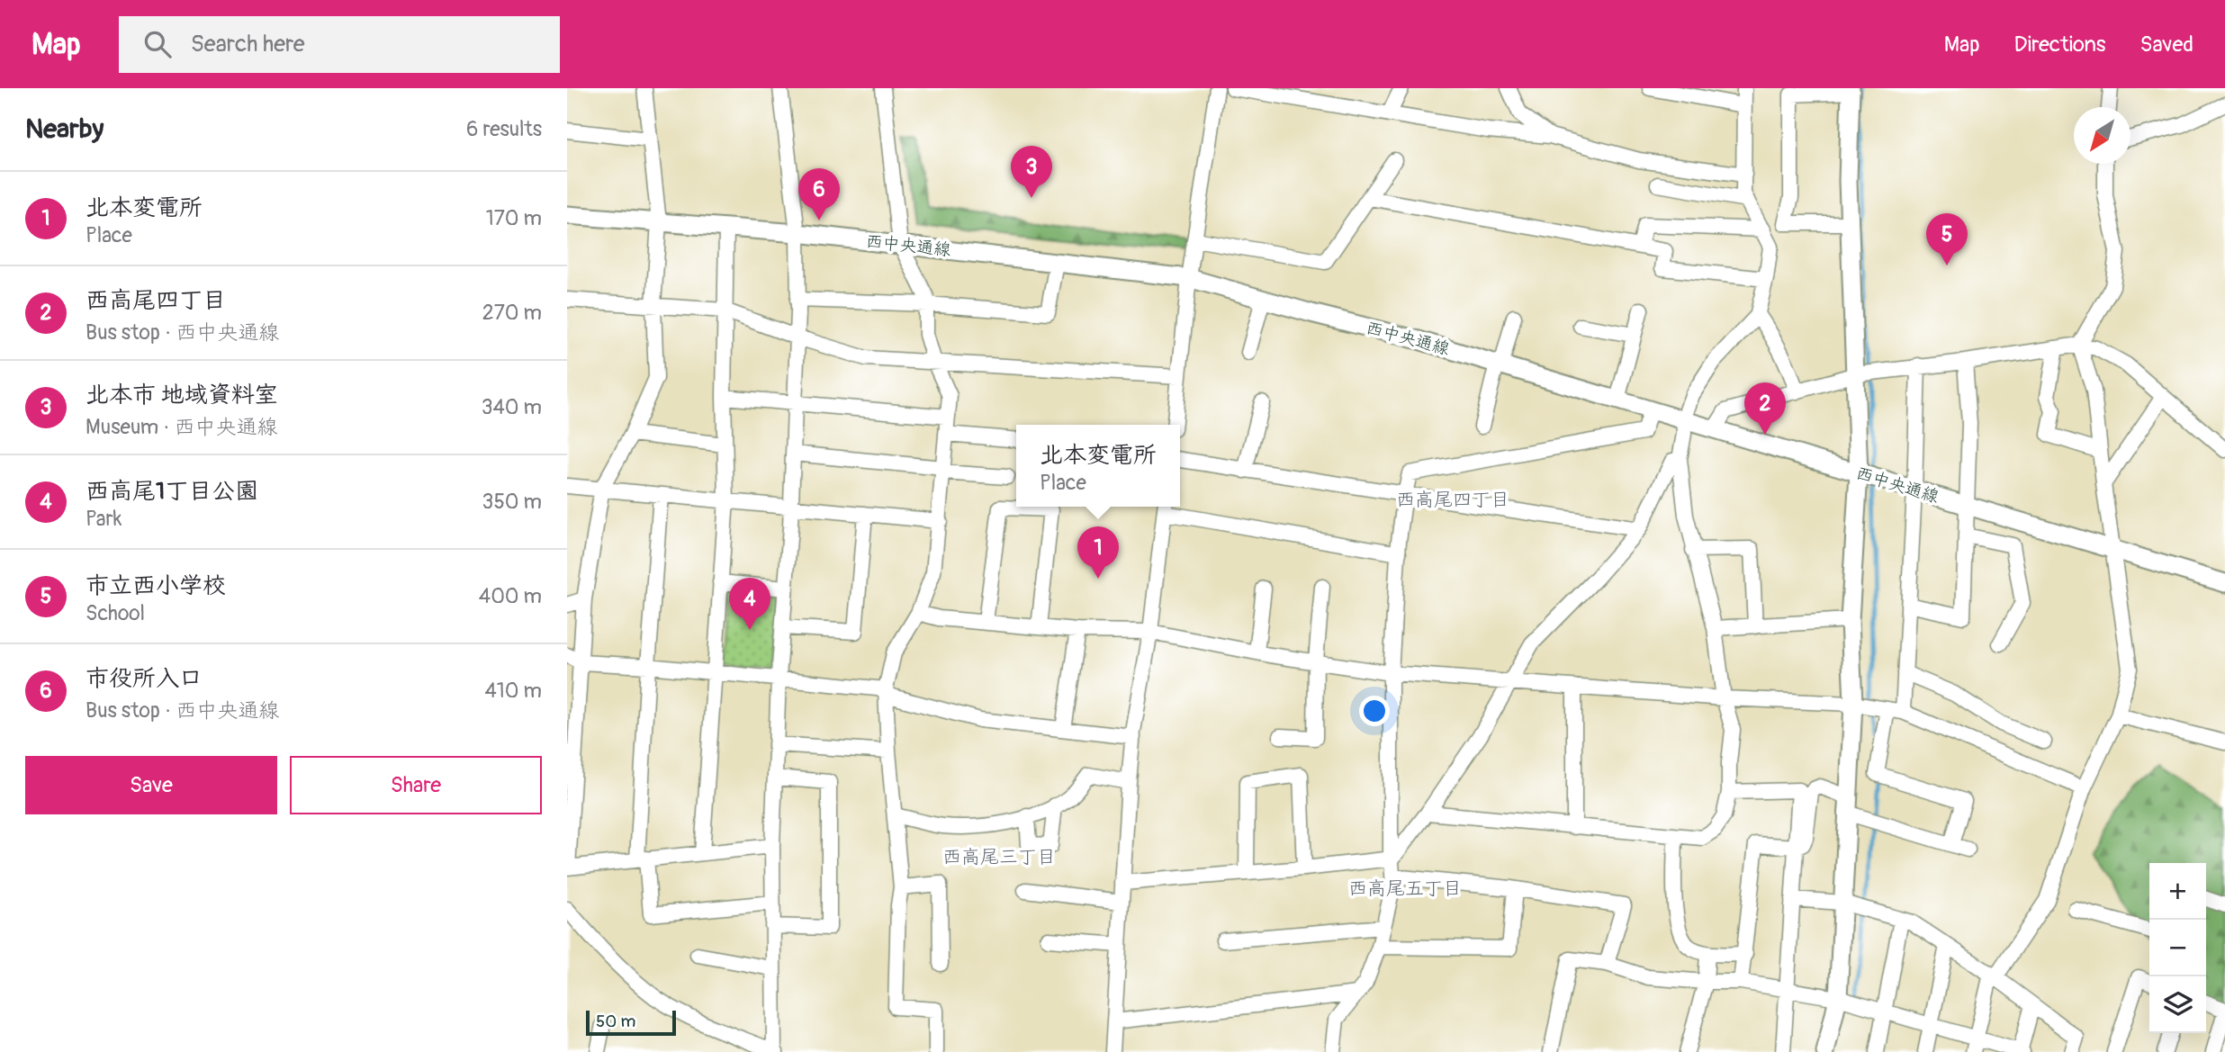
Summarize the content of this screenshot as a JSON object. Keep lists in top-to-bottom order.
{
  "streets": {
    "street": ["西中央通線"]
  },
  "districts": ["西高尾四丁目", "西高尾三丁目", "西高尾五丁目"],
  "scale_bar": "50 m",
  "north": "bottom left",
  "page": {
    "header": "Map",
    "search": "Search here",
    "nav": ["Map", "Directions", "Saved"],
    "heading": ["Nearby", "6 results"],
    "pins": [
      "3",
      "6",
      "5",
      "2",
      "1",
      "4"
    ],
    "list": [
      {
        "mark": "1",
        "name": "北本変電所",
        "note": "Place",
        "value": "170 m"
      },
      {
        "mark": "2",
        "name": "西高尾四丁目",
        "note": "Bus stop · 西中央通線",
        "value": "270 m"
      },
      {
        "mark": "3",
        "name": "北本市 地域資料室",
        "note": "Museum · 西中央通線",
        "value": "340 m"
      },
      {
        "mark": "4",
        "name": "西高尾1丁目公園",
        "note": "Park",
        "value": "350 m"
      },
      {
        "mark": "5",
        "name": "市立西小学校",
        "note": "School",
        "value": "400 m"
      },
      {
        "mark": "6",
        "name": "市役所入口",
        "note": "Bus stop · 西中央通線",
        "value": "410 m"
      }
    ],
    "popup": ["北本変電所", "Place"],
    "buttons": ["Save", "Share"],
    "map_buttons": ["+", "−"],
    "scale": "50 m"
  }
}
